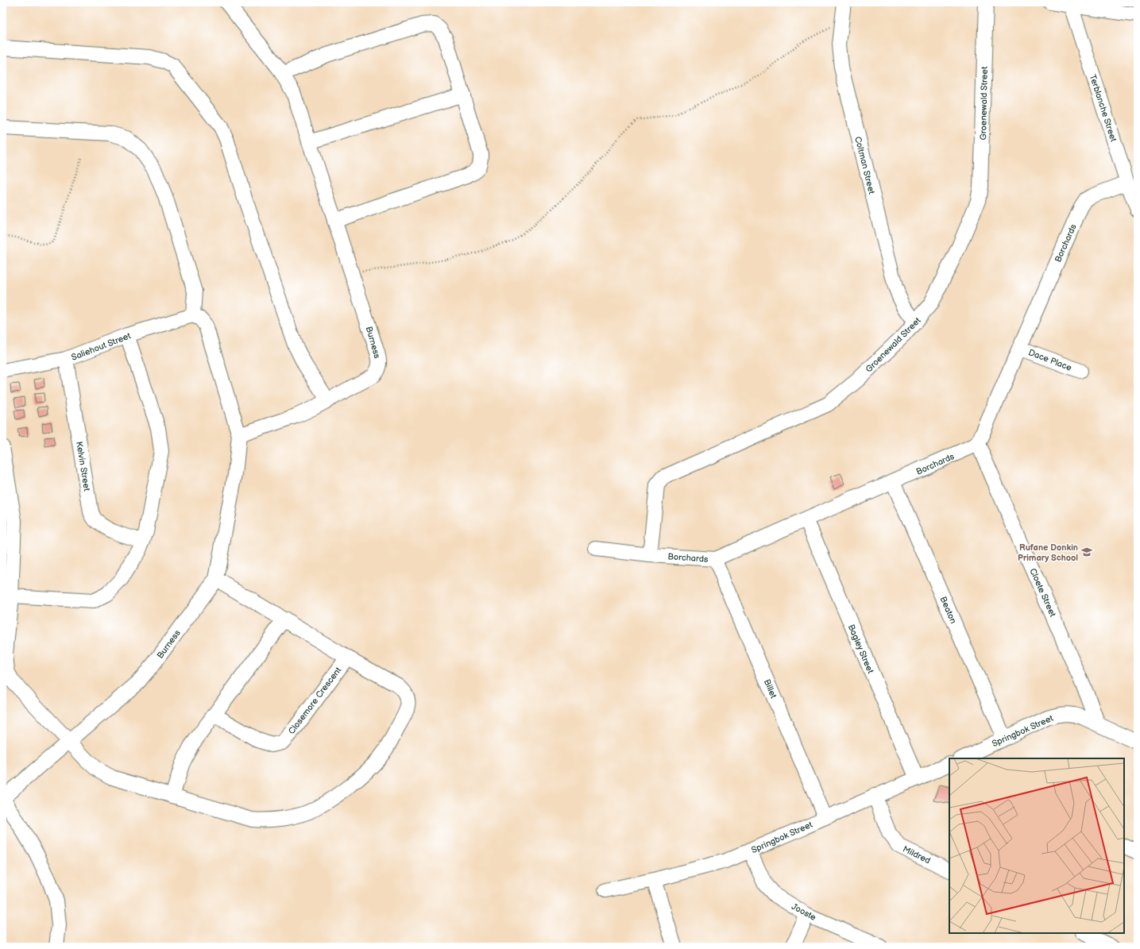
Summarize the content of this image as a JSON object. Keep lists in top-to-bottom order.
{
  "streets": {
    "street": [
      "Groenewald Street",
      "Terblanche Street",
      "Coltman Street",
      "Borchards",
      "Burness",
      "Saliehout Street",
      "Dace Place",
      "Kelvin Street",
      "Cloete Street",
      "Beaton",
      "Bagley Street",
      "Billet",
      "Closemore Crescent",
      "Springbok Street",
      "Mildred",
      "Jooste"
    ]
  },
  "crossings": [
    ["Groenewald Street", "Coltman Street"],
    ["Groenewald Street", "Borchards"],
    ["Terblanche Street", "Borchards"],
    ["Borchards", "Dace Place"],
    ["Borchards", "Cloete Street"],
    ["Borchards", "Beaton"],
    ["Borchards", "Bagley Street"],
    ["Borchards", "Billet"],
    ["Burness", "Saliehout Street"],
    ["Burness", "Closemore Crescent"],
    ["Saliehout Street", "Kelvin Street"],
    ["Cloete Street", "Springbok Street"],
    ["Beaton", "Springbok Street"],
    ["Bagley Street", "Springbok Street"],
    ["Billet", "Springbok Street"],
    ["Springbok Street", "Mildred"],
    ["Springbok Street", "Jooste"]
  ],
  "places": {
    "school or university": ["Rufane Donkin Primary School"]
  }
}
